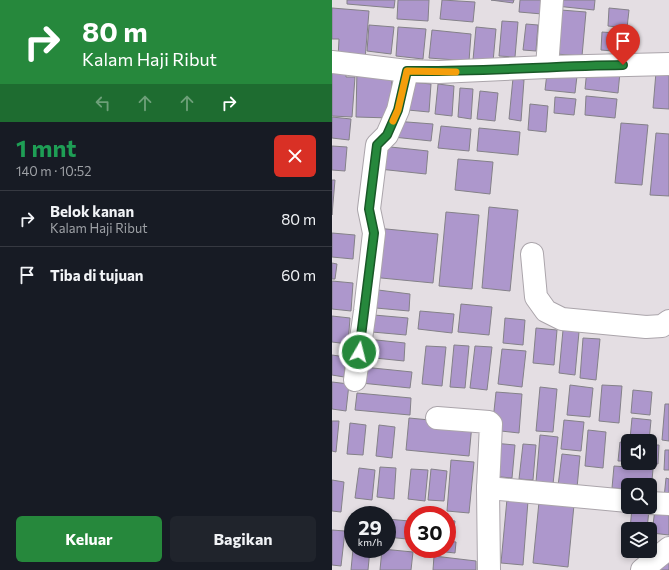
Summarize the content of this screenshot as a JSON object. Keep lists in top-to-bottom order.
{
  "page": {
    "turn": ["80 m", "Kalam Haji Ribut"],
    "heading": ["1 mnt", "140 m · 10:52"],
    "list": [
      {
        "name": "Belok kanan",
        "note": "Kalam Haji Ribut",
        "value": "80 m"
      },
      {
        "name": "Tiba di tujuan",
        "value": "60 m"
      }
    ],
    "speed": "29 km/h",
    "limit": "30",
    "buttons": ["Keluar", "Bagikan"]
  }
}
